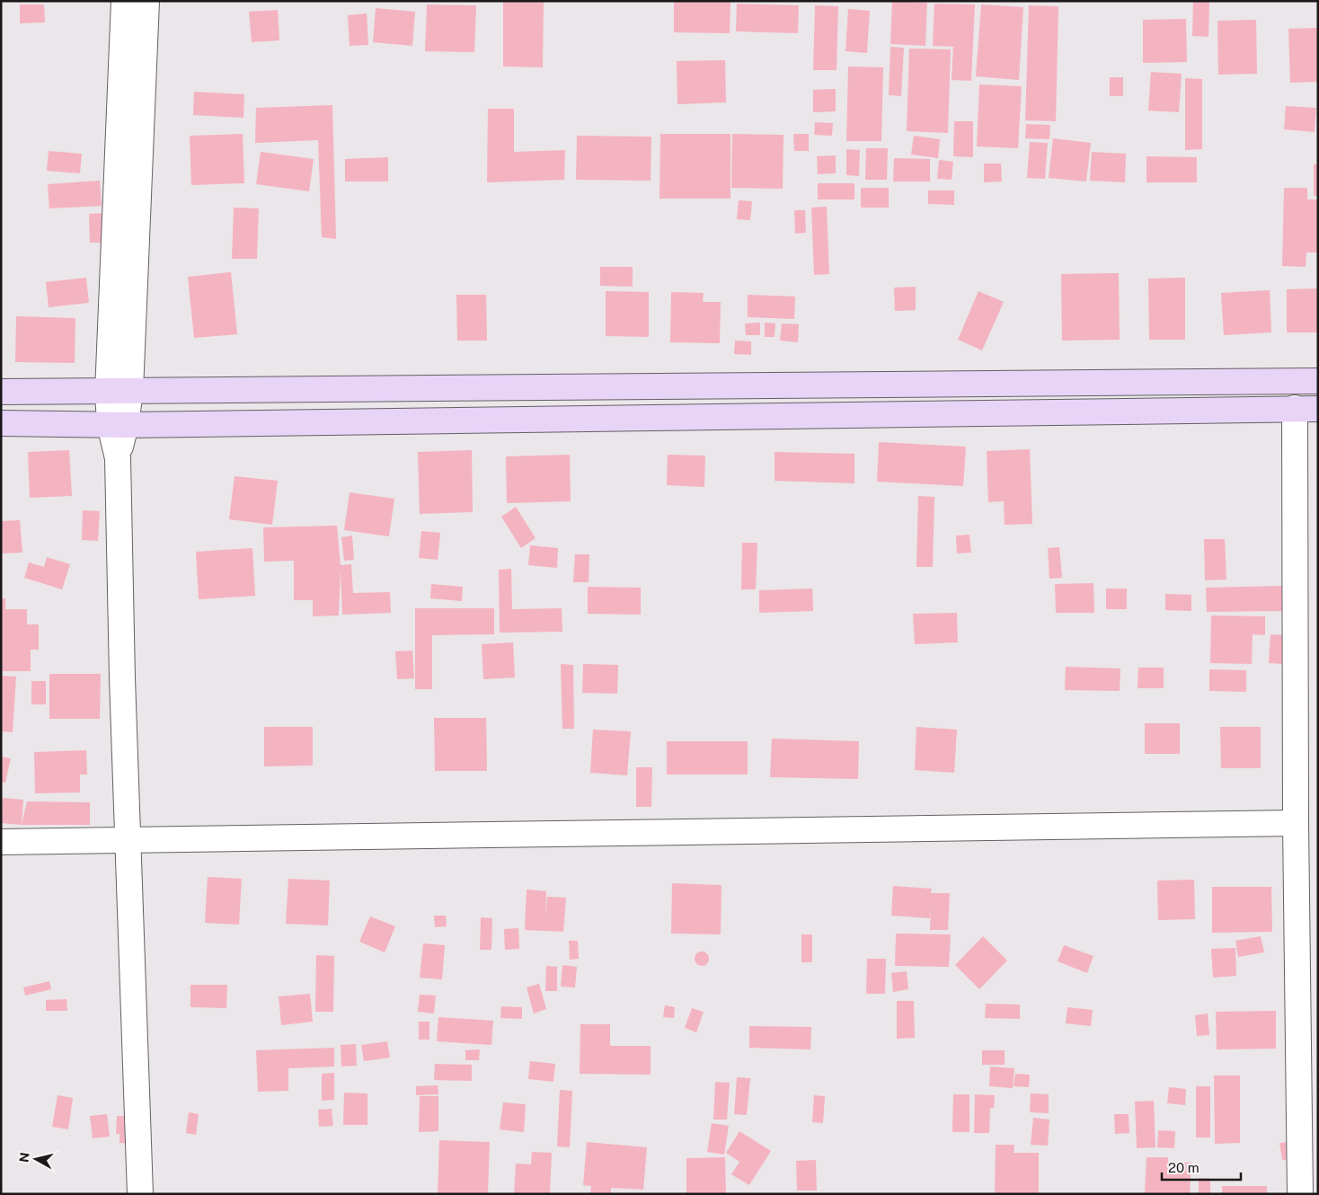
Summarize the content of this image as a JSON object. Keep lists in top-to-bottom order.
{
  "scale_bar": "20 m",
  "north": "left"
}
